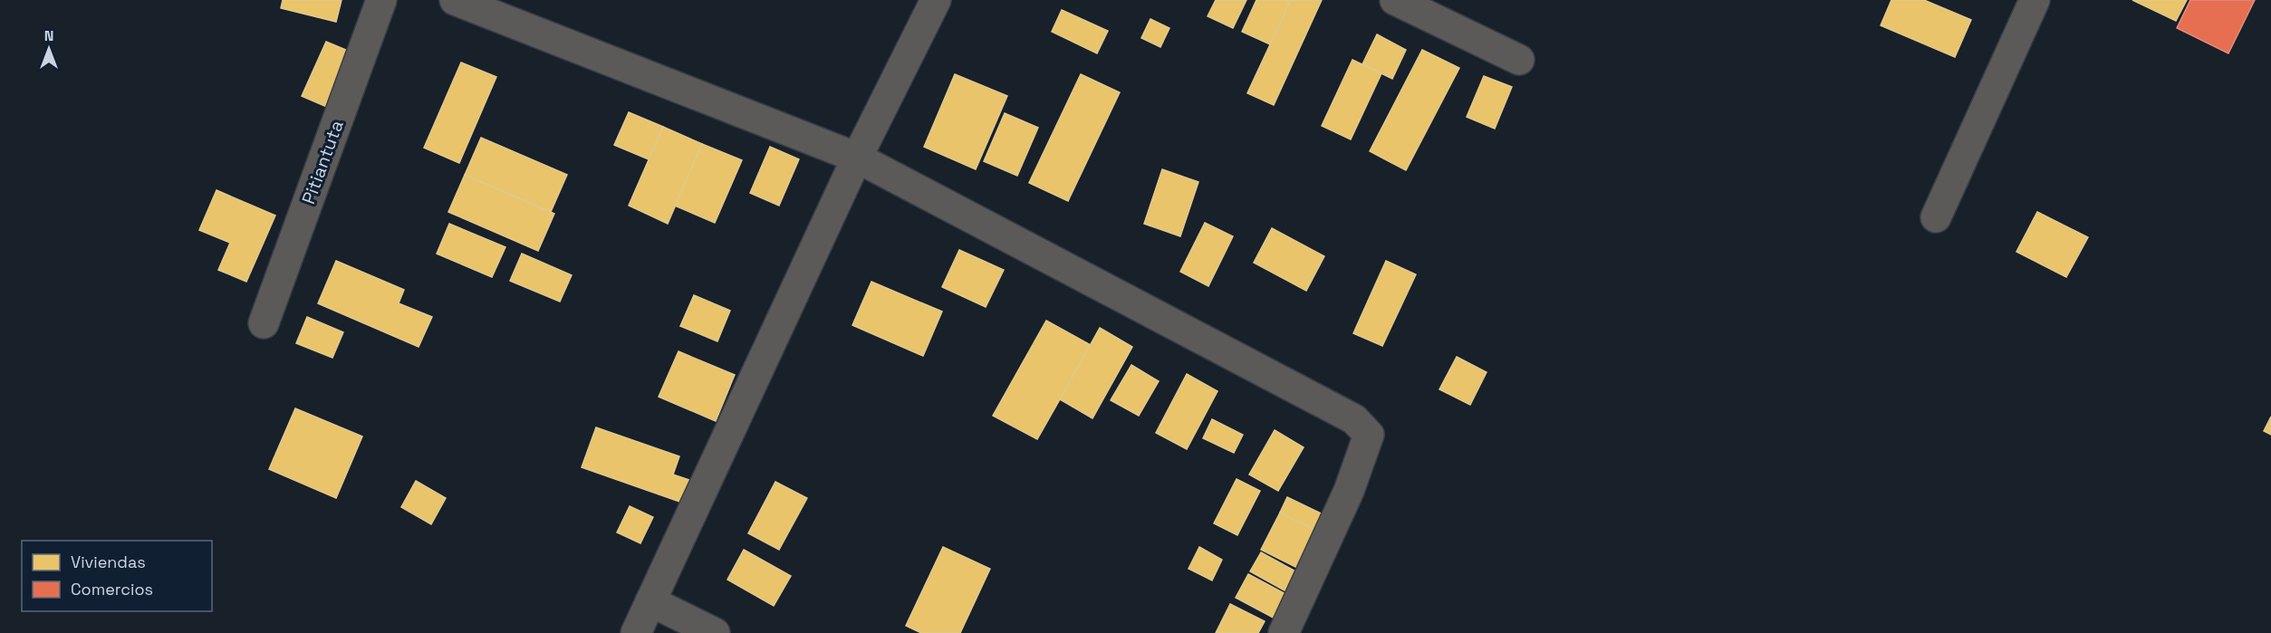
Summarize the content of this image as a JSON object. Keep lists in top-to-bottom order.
{
  "streets": {
    "street": ["Pitiantuta"]
  },
  "legend": ["Viviendas", "Comercios"],
  "north": "top"
}
